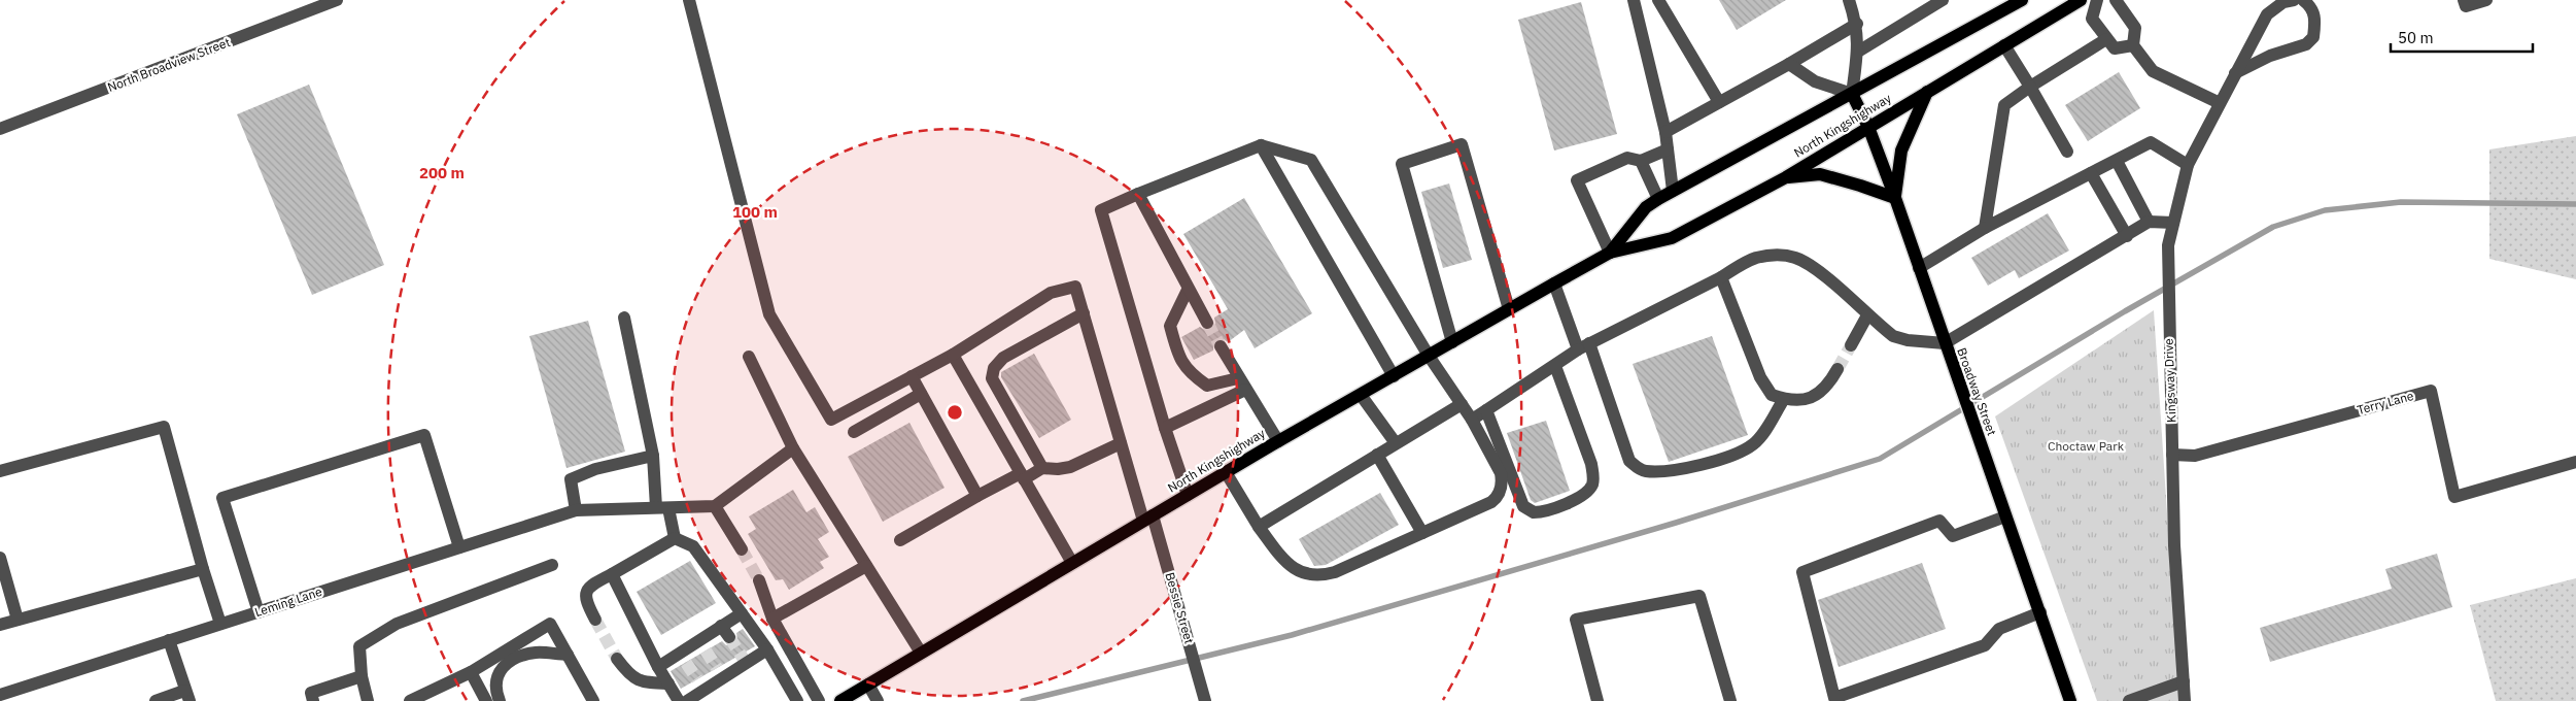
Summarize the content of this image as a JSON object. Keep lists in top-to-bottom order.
{
  "streets": {
    "main road": ["North Kingshighway", "Broadway Street"],
    "street": [
      "North Broadview Street",
      "Kingsway Drive",
      "Terry Lane",
      "Leming Lane",
      "Bessie Street"
    ]
  },
  "crossings": [
    ["North Kingshighway", "Broadway Street"],
    ["North Kingshighway", "Bessie Street"],
    ["Kingsway Drive", "Terry Lane"]
  ],
  "parks": ["Choctaw Park"],
  "scale_bar": "50 m",
  "rings": ["200 m", "100 m"]
}
